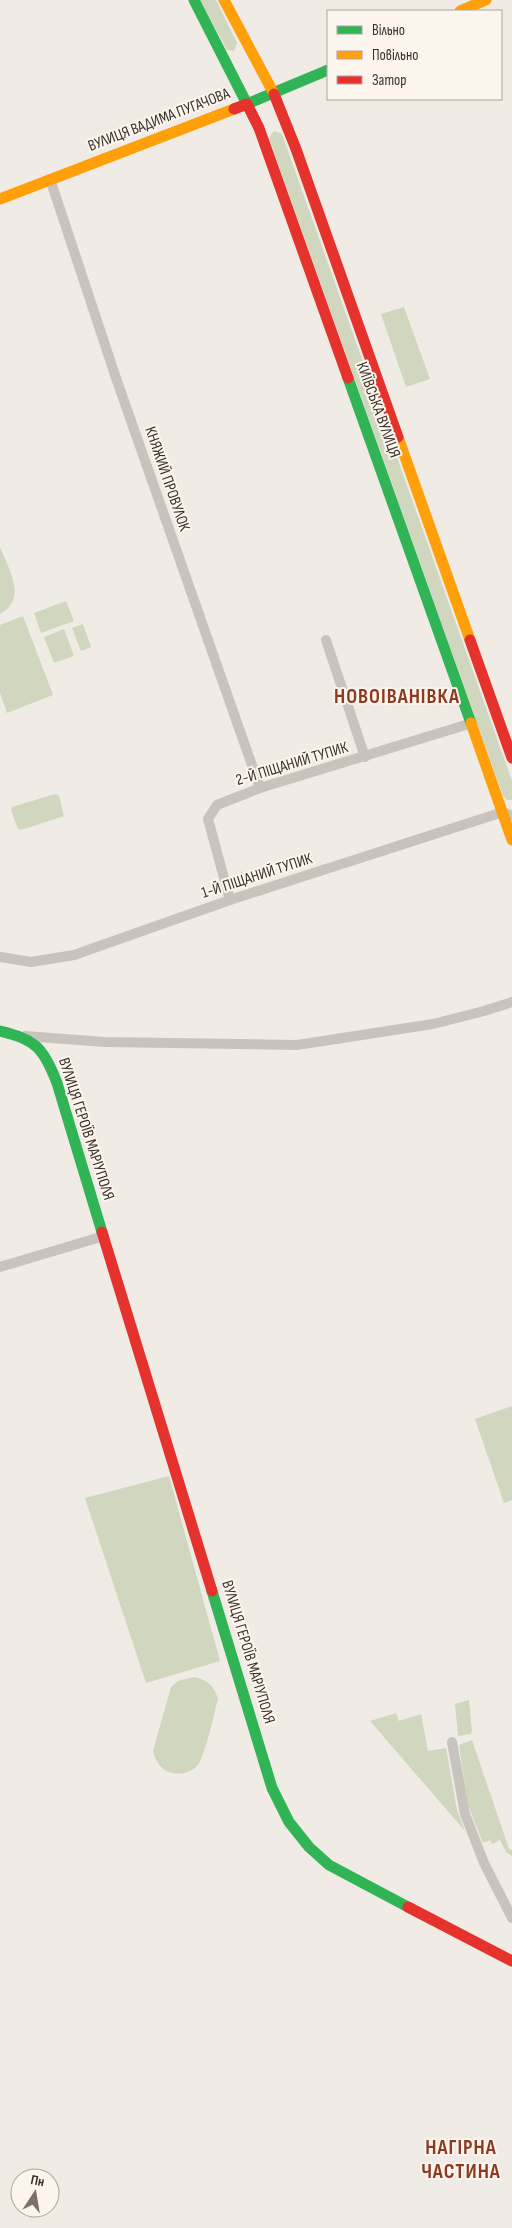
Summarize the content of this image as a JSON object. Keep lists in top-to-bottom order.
{
  "streets": {
    "main road": ["ВУЛИЦЯ ВАДИМА ПУГАЧОВА", "КИЇВСЬКА ВУЛИЦЯ", "ВУЛИЦЯ ГЕРОЇВ МАРІУПОЛЯ"],
    "street": ["КНЯЖИЙ ПРОВУЛОК", "2-Й ПІЩАНИЙ ТУПИК", "1-Й ПІЩАНИЙ ТУПИК"]
  },
  "crossings": [
    ["ВУЛИЦЯ ВАДИМА ПУГАЧОВА", "КИЇВСЬКА ВУЛИЦЯ"],
    ["ВУЛИЦЯ ВАДИМА ПУГАЧОВА", "КНЯЖИЙ ПРОВУЛОК"],
    ["КИЇВСЬКА ВУЛИЦЯ", "2-Й ПІЩАНИЙ ТУПИК"],
    ["КИЇВСЬКА ВУЛИЦЯ", "1-Й ПІЩАНИЙ ТУПИК"],
    ["КНЯЖИЙ ПРОВУЛОК", "2-Й ПІЩАНИЙ ТУПИК"],
    ["2-Й ПІЩАНИЙ ТУПИК", "1-Й ПІЩАНИЙ ТУПИК"]
  ],
  "districts": ["НОВОІВАНІВКА", "НАГІРНА ЧАСТИНА"],
  "legend": ["Вільно", "Повільно", "Затор"],
  "north": "top"
}
